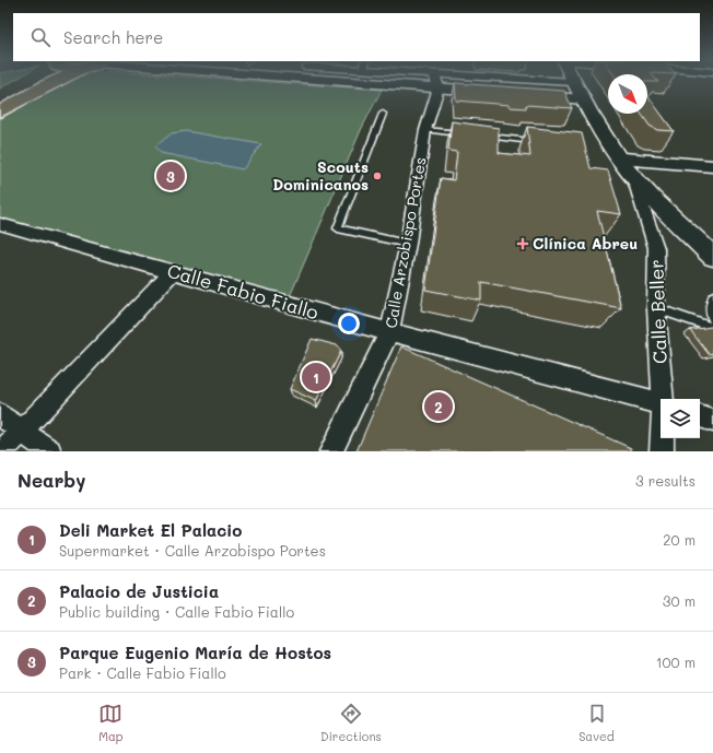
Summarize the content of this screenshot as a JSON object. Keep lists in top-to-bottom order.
{
  "streets": {
    "street": ["Calle Arzobispo Portes", "Calle Fabio Fiallo", "Calle Beller"]
  },
  "crossings": [
    ["Calle Arzobispo Portes", "Calle Fabio Fiallo"]
  ],
  "places": {
    "other": ["Scouts Dominicanos"],
    "health": ["Clínica Abreu"]
  },
  "north": "bottom right",
  "page": {
    "search": "Search here",
    "pins": ["3", "1", "2"],
    "heading": ["Nearby", "3 results"],
    "list": [
      {
        "mark": "1",
        "name": "Deli Market El Palacio",
        "note": "Supermarket · Calle Arzobispo Portes",
        "value": "20 m"
      },
      {
        "mark": "2",
        "name": "Palacio de Justicia",
        "note": "Public building · Calle Fabio Fiallo",
        "value": "30 m"
      },
      {
        "mark": "3",
        "name": "Parque Eugenio María de Hostos",
        "note": "Park · Calle Fabio Fiallo",
        "value": "100 m"
      }
    ],
    "nav": ["Map", "Directions", "Saved"]
  }
}
